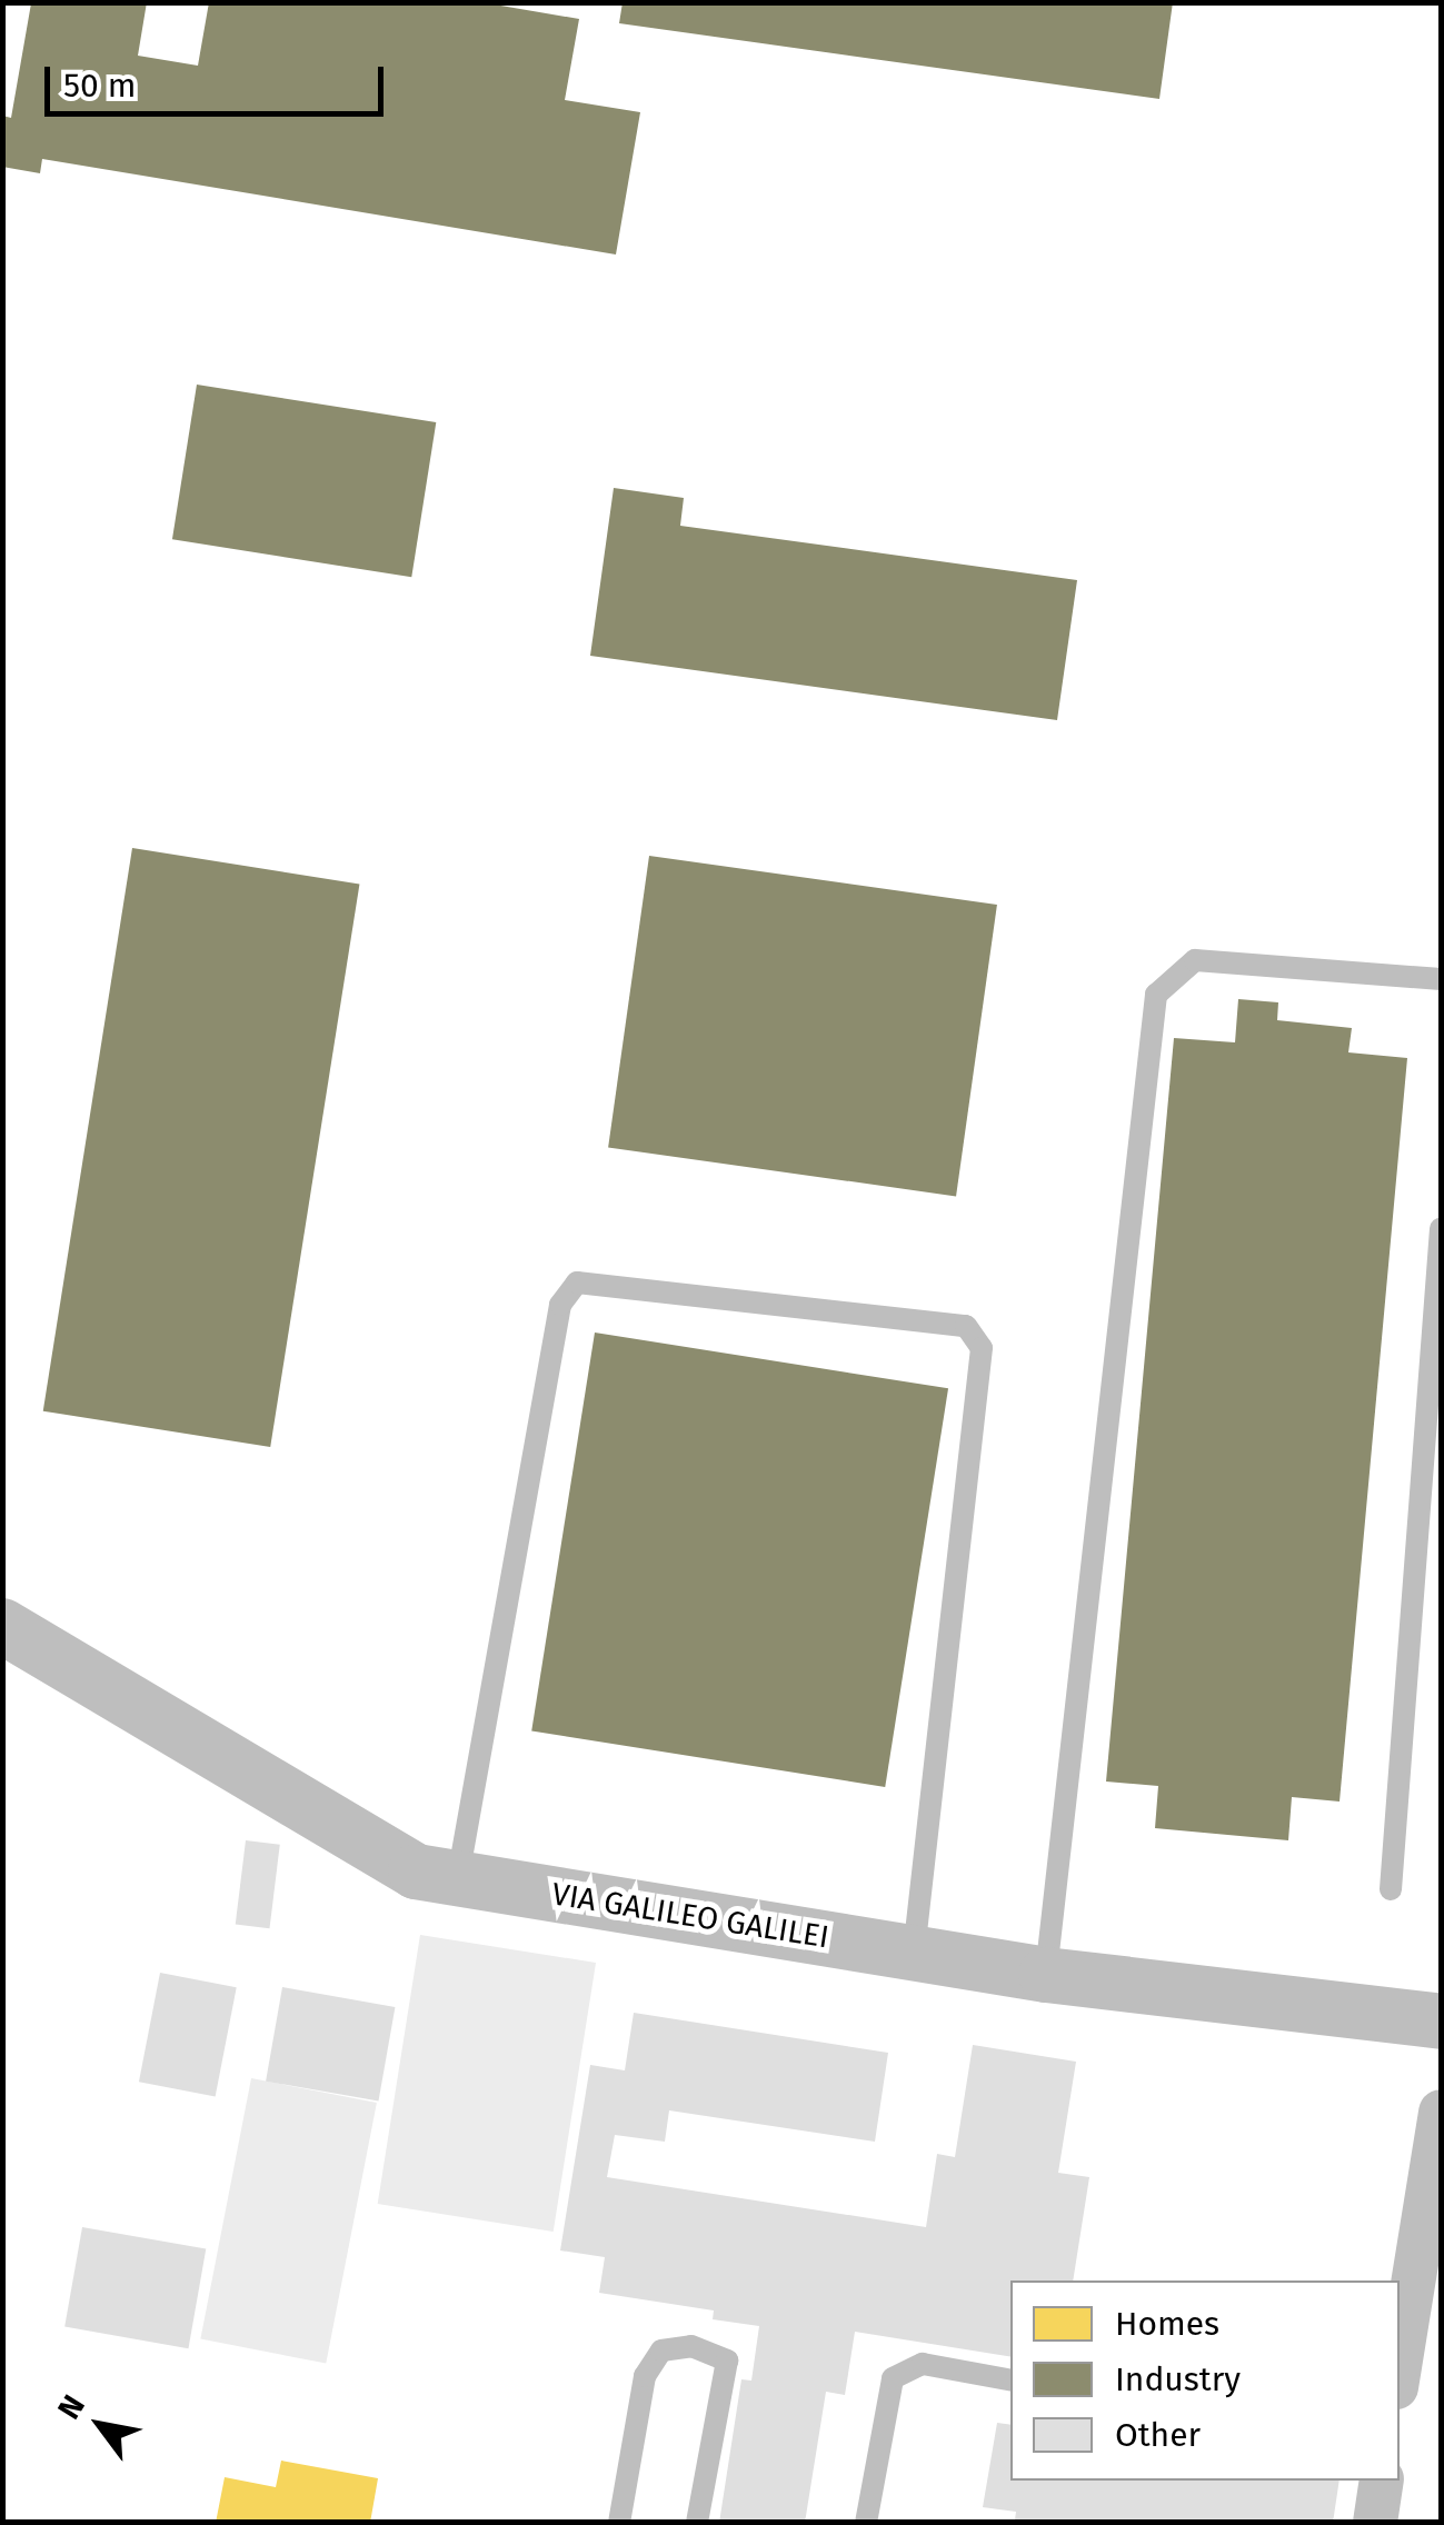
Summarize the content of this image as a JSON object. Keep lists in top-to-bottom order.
{
  "streets": {
    "street": ["VIA GALILEO GALILEI"]
  },
  "legend": ["Homes", "Industry", "Other"],
  "scale_bar": "50 m",
  "north": "top left"
}
